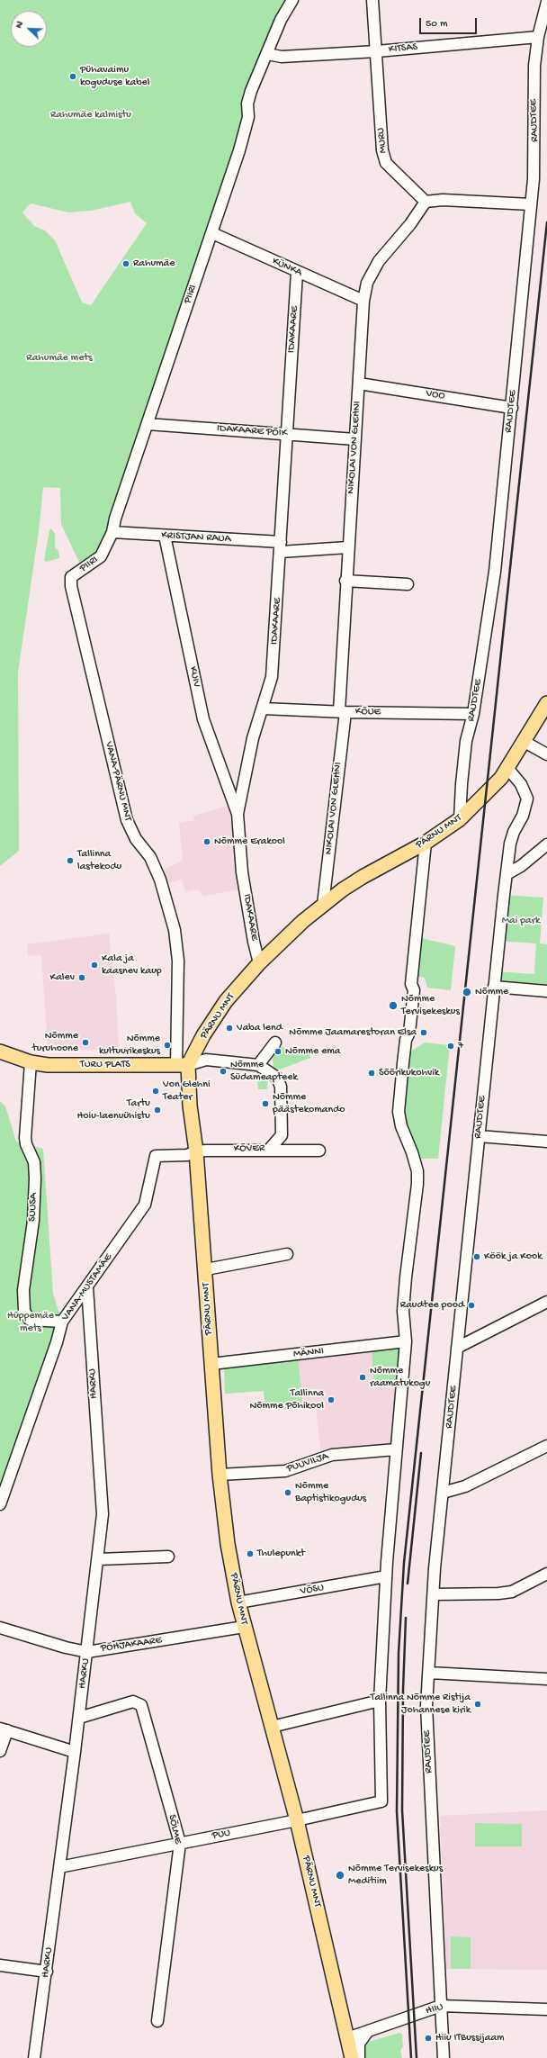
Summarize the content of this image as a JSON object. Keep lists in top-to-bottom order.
{
  "streets": {
    "main road": ["PÄRNU MNT", "TURU PLATS"],
    "street": [
      "KITSAS",
      "RAUDTEE",
      "MURU",
      "KÜNKA",
      "PIIRI",
      "IDAKAARE",
      "VOO",
      "IDAKAARE PÕIK",
      "NIKOLAI VON GLEHNI",
      "KRISTJAN RAUA",
      "KUIV",
      "KÕUE",
      "VANA-PÄRNU MNT",
      "KÕVER",
      "SUUSA",
      "VANA-MUSTAMÄE",
      "MÄNNI",
      "HARKU",
      "PUUVILJA",
      "VÕSU",
      "PÕHJAKAARE",
      "SÕLME",
      "PUU",
      "HIIU"
    ]
  },
  "crossings": [
    ["KITSAS", "RAUDTEE"],
    ["KITSAS", "MURU"],
    ["KITSAS", "PIIRI"],
    ["RAUDTEE", "VOO"],
    ["RAUDTEE", "KÕUE"],
    ["RAUDTEE", "PÄRNU MNT"],
    ["RAUDTEE", "HIIU"],
    ["MURU", "NIKOLAI VON GLEHNI"],
    ["KÜNKA", "PIIRI"],
    ["KÜNKA", "IDAKAARE"],
    ["KÜNKA", "NIKOLAI VON GLEHNI"],
    ["PIIRI", "IDAKAARE PÕIK"],
    ["PIIRI", "KRISTJAN RAUA"],
    ["PIIRI", "VANA-PÄRNU MNT"],
    ["IDAKAARE", "IDAKAARE PÕIK"],
    ["IDAKAARE", "KRISTJAN RAUA"],
    ["IDAKAARE", "KUIV"],
    ["IDAKAARE", "KÕUE"],
    ["IDAKAARE", "PÄRNU MNT"],
    ["VOO", "NIKOLAI VON GLEHNI"],
    ["IDAKAARE PÕIK", "NIKOLAI VON GLEHNI"],
    ["NIKOLAI VON GLEHNI", "KRISTJAN RAUA"],
    ["NIKOLAI VON GLEHNI", "KÕUE"],
    ["NIKOLAI VON GLEHNI", "PÄRNU MNT"],
    ["KRISTJAN RAUA", "KUIV"],
    ["VANA-PÄRNU MNT", "PÄRNU MNT"],
    ["VANA-PÄRNU MNT", "TURU PLATS"],
    ["PÄRNU MNT", "TURU PLATS"],
    ["PÄRNU MNT", "KÕVER"],
    ["PÄRNU MNT", "VANA-MUSTAMÄE"],
    ["PÄRNU MNT", "MÄNNI"],
    ["PÄRNU MNT", "PUUVILJA"],
    ["PÄRNU MNT", "VÕSU"],
    ["PÄRNU MNT", "PÕHJAKAARE"],
    ["PÄRNU MNT", "PUU"],
    ["PÄRNU MNT", "HIIU"],
    ["TURU PLATS", "SUUSA"],
    ["KÕVER", "VANA-MUSTAMÄE"],
    ["SUUSA", "VANA-MUSTAMÄE"],
    ["VANA-MUSTAMÄE", "HARKU"],
    ["HARKU", "PÕHJAKAARE"],
    ["HARKU", "SÕLME"],
    ["HARKU", "PUU"],
    ["SÕLME", "PUU"]
  ],
  "parks": [
    "Rahumäe kalmistu",
    "Rahumäe mets",
    "Mai park",
    "Hüppemäe mets"
  ],
  "places": [
    "Pühavaimu koguduse kabel",
    "Rahumäe",
    "Nõmme Erakool",
    "Tallinna lastekodu",
    "Kala ja kaasnev kaup",
    "Kalev",
    "Nõmme",
    "Nõmme Tervisekeskus",
    "Vaba lend",
    "Nõmme Jaamarestoran Elsa",
    "Nõmme turuhoone",
    "Nõmme kultuurikeskus",
    "7",
    "Nõmme ema",
    "Nõmme Südameapteek",
    "Sõõrikukohvik",
    "Von Glehni Teater",
    "Nõmme päästekomando",
    "Tartu Hoiu-laenuühistu",
    "Köök ja Kook",
    "Raudtee pood",
    "Nõmme raamatukogu",
    "Tallinna Nõmme Põhikool",
    "Nõmme Baptistikogudus",
    "Thulepunkt",
    "Tallinna Nõmme Ristija Johannese kirik",
    "Nõmme Tervisekeskus Meditiim",
    "Hiiu ITBussijaam"
  ],
  "scale_bar": "50 m",
  "north": "top left"
}
